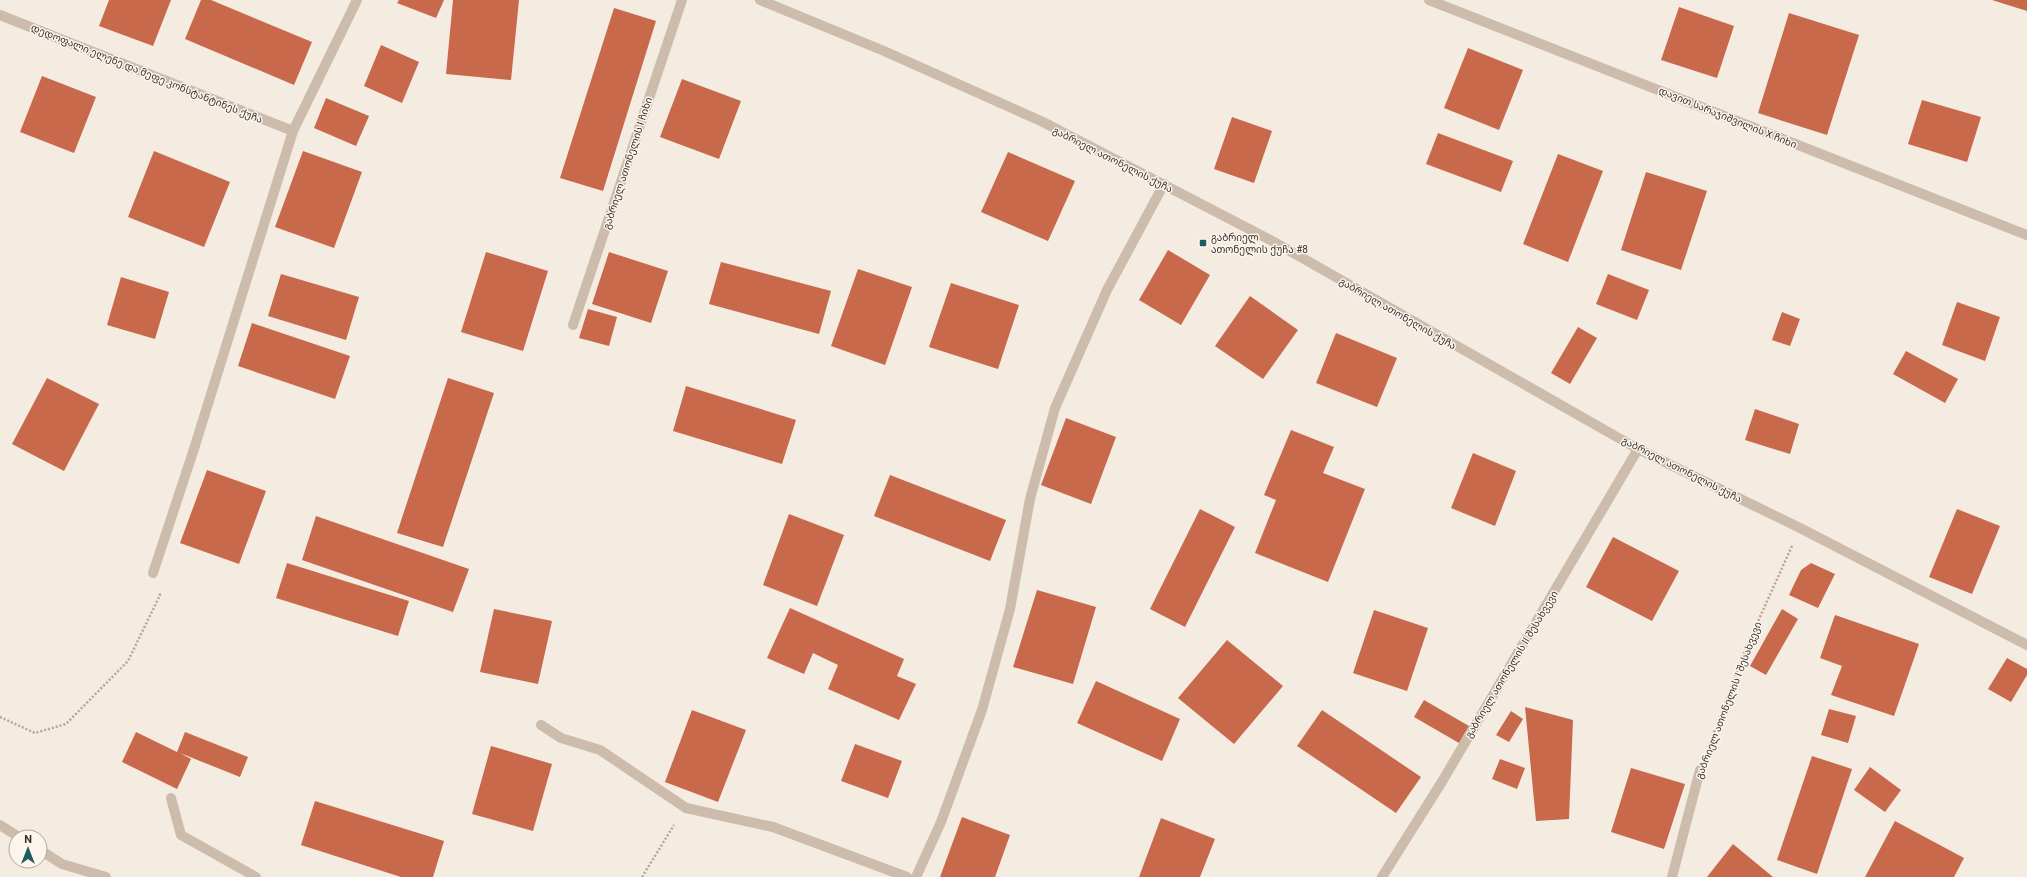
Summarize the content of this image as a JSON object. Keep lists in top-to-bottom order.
{
  "streets": {
    "street": [
      "დედოფალი ელენე და მეფე კონსტანტინეს ქუჩა",
      "დავით სარაჯიშვილის X ჩიხი",
      "გაბრიელ ათონელის ქუჩა",
      "გაბრიელ ათონელის I ჩიხი",
      "გაბრიელ ათონელის II შესახვევი",
      "გაბრიელ ათონელის I შესახვევი"
    ]
  },
  "crossings": [
    ["გაბრიელ ათონელის ქუჩა", "გაბრიელ ათონელის II შესახვევი"],
    ["გაბრიელ ათონელის ქუჩა", "გაბრიელ ათონელის I შესახვევი"]
  ],
  "places": {
    "transit": ["გაბრიელ ათონელის ქუჩა #8"]
  },
  "north": "top"
}
